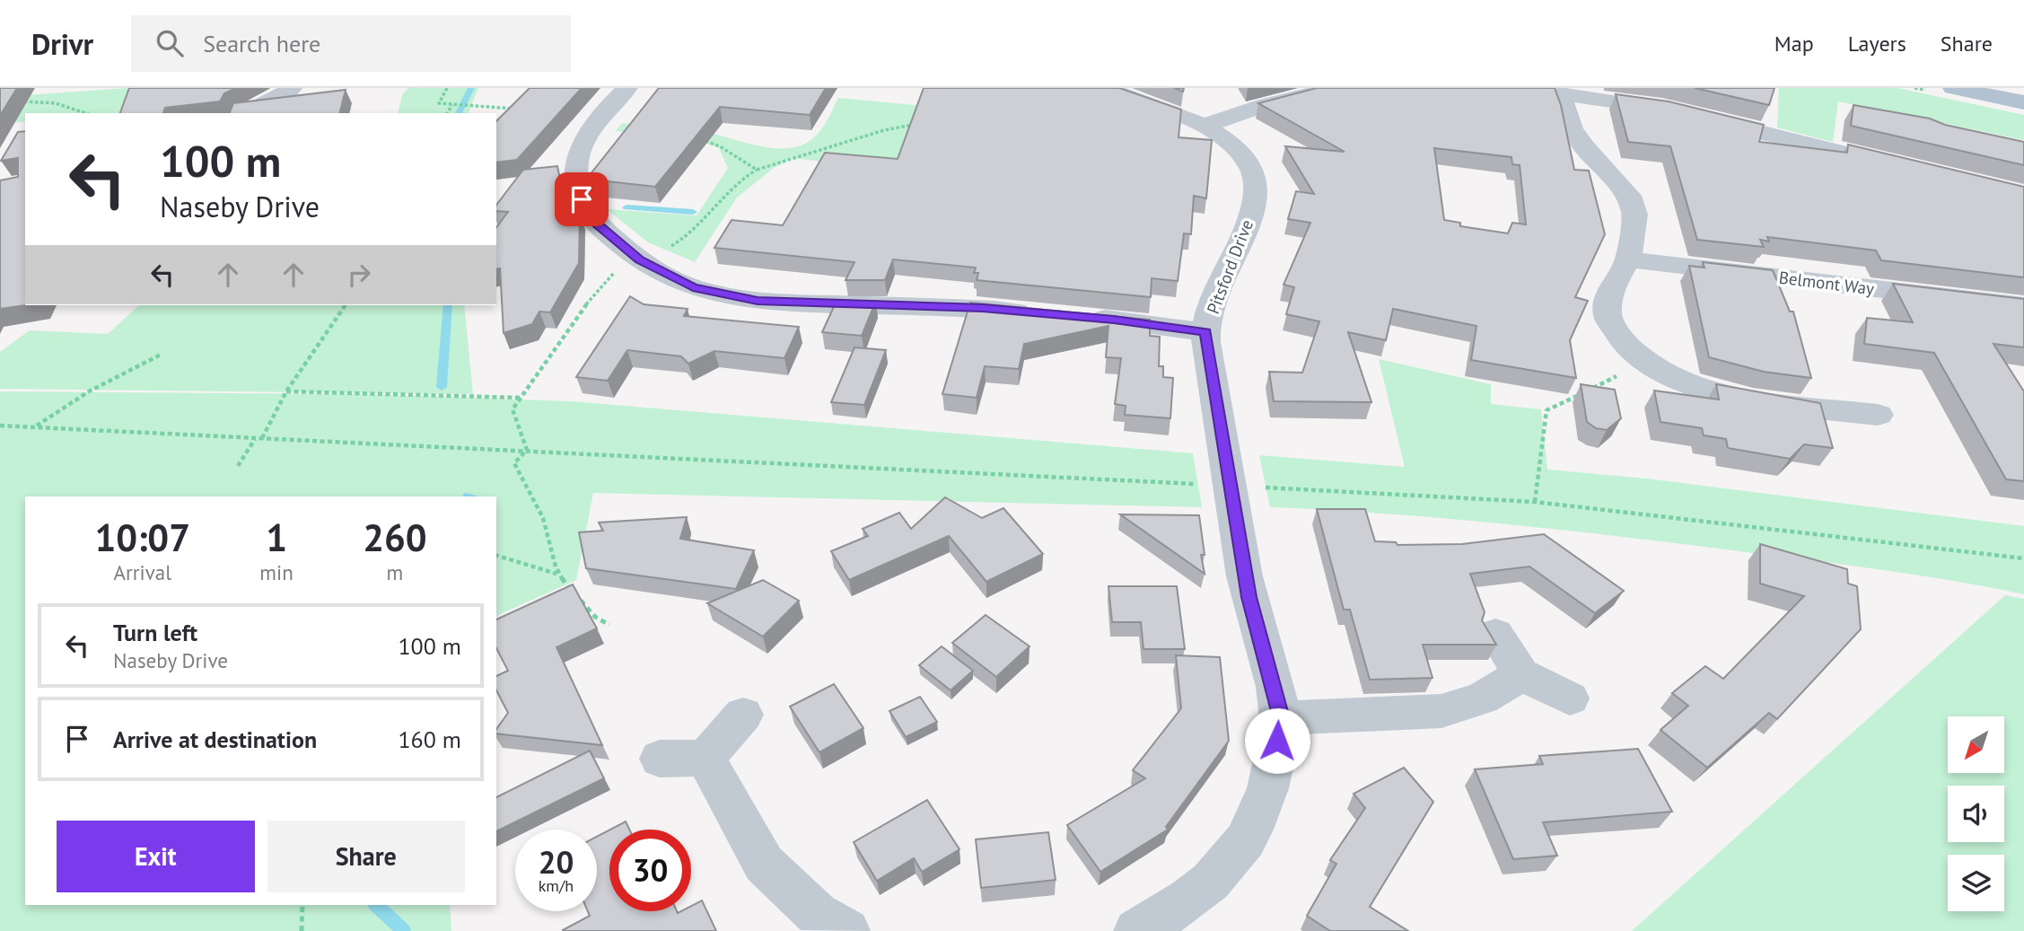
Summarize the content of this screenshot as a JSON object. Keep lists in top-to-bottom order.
{
  "streets": {
    "street": ["Pitsford Drive", "Belmont Way"]
  },
  "north": "bottom left",
  "page": {
    "header": "Drivr",
    "search": "Search here",
    "nav": ["Map", "Layers", "Share"],
    "turn": ["100 m", "Naseby Drive"],
    "eta": [
      "10:07",
      "Arrival",
      "1",
      "min",
      "260",
      "m"
    ],
    "list": [
      {
        "name": "Turn left",
        "note": "Naseby Drive",
        "value": "100 m"
      },
      {
        "name": "Arrive at destination",
        "value": "160 m"
      }
    ],
    "buttons": ["Exit", "Share"],
    "speed": "20 km/h",
    "limit": "30"
  }
}
